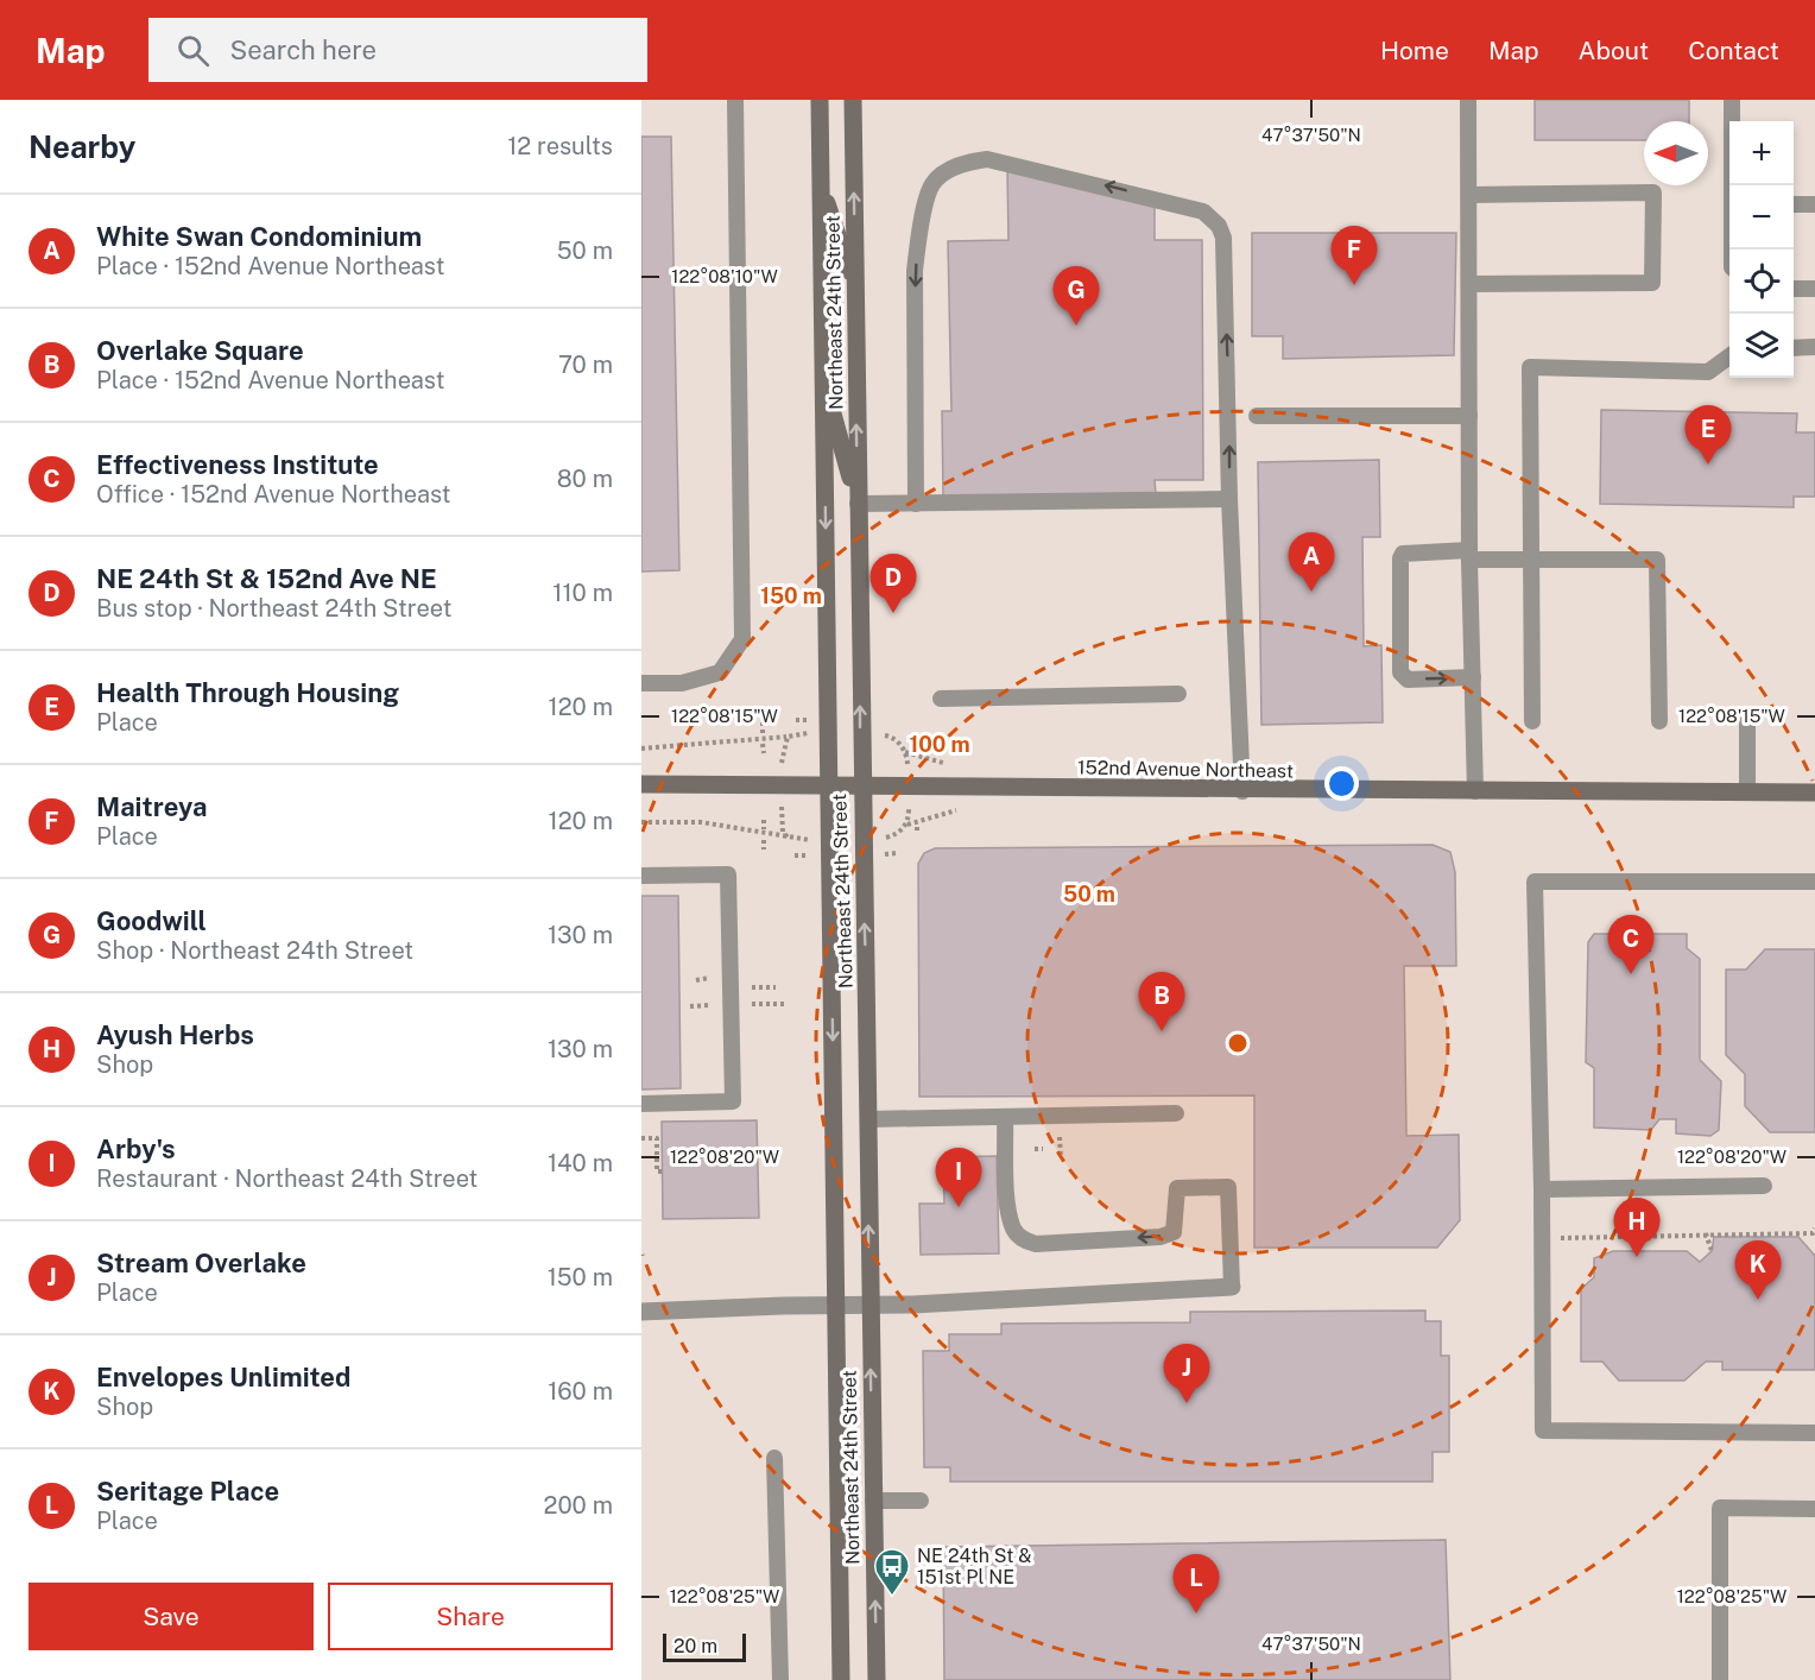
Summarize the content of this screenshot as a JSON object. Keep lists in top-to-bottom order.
{
  "streets": {
    "main road": ["Northeast 24th Street", "152nd Avenue Northeast"]
  },
  "crossings": [
    ["Northeast 24th Street", "152nd Avenue Northeast"]
  ],
  "places": {
    "bus stop": ["NE 24th St & 151st Pl NE"]
  },
  "scale_bar": "20 m",
  "north": "left",
  "page": {
    "header": "Map",
    "search": "Search here",
    "nav": [
      "Home",
      "Map",
      "About",
      "Contact"
    ],
    "heading": ["Nearby", "12 results"],
    "map_buttons": ["+", "−"],
    "list": [
      {
        "mark": "A",
        "name": "White Swan Condominium",
        "note": "Place · 152nd Avenue Northeast",
        "value": "50 m"
      },
      {
        "mark": "B",
        "name": "Overlake Square",
        "note": "Place · 152nd Avenue Northeast",
        "value": "70 m"
      },
      {
        "mark": "C",
        "name": "Effectiveness Institute",
        "note": "Office · 152nd Avenue Northeast",
        "value": "80 m"
      },
      {
        "mark": "D",
        "name": "NE 24th St & 152nd Ave NE",
        "note": "Bus stop · Northeast 24th Street",
        "value": "110 m"
      },
      {
        "mark": "E",
        "name": "Health Through Housing",
        "note": "Place",
        "value": "120 m"
      },
      {
        "mark": "F",
        "name": "Maitreya",
        "note": "Place",
        "value": "120 m"
      },
      {
        "mark": "G",
        "name": "Goodwill",
        "note": "Shop · Northeast 24th Street",
        "value": "130 m"
      },
      {
        "mark": "H",
        "name": "Ayush Herbs",
        "note": "Shop",
        "value": "130 m"
      },
      {
        "mark": "I",
        "name": "Arby's",
        "note": "Restaurant · Northeast 24th Street",
        "value": "140 m"
      },
      {
        "mark": "J",
        "name": "Stream Overlake",
        "note": "Place",
        "value": "150 m"
      },
      {
        "mark": "K",
        "name": "Envelopes Unlimited",
        "note": "Shop",
        "value": "160 m"
      },
      {
        "mark": "L",
        "name": "Seritage Place",
        "note": "Place",
        "value": "200 m"
      }
    ],
    "pins": [
      "F",
      "G",
      "E",
      "A",
      "D",
      "C",
      "B",
      "I",
      "H",
      "K",
      "J",
      "L"
    ],
    "buttons": ["Save", "Share"],
    "scale": "20 m"
  },
  "coordinates": [
    "47°37'50\"N",
    "122°08'10\"W",
    "122°08'15\"W",
    "122°08'20\"W",
    "122°08'25\"W"
  ],
  "rings": ["150 m", "100 m", "50 m"]
}
